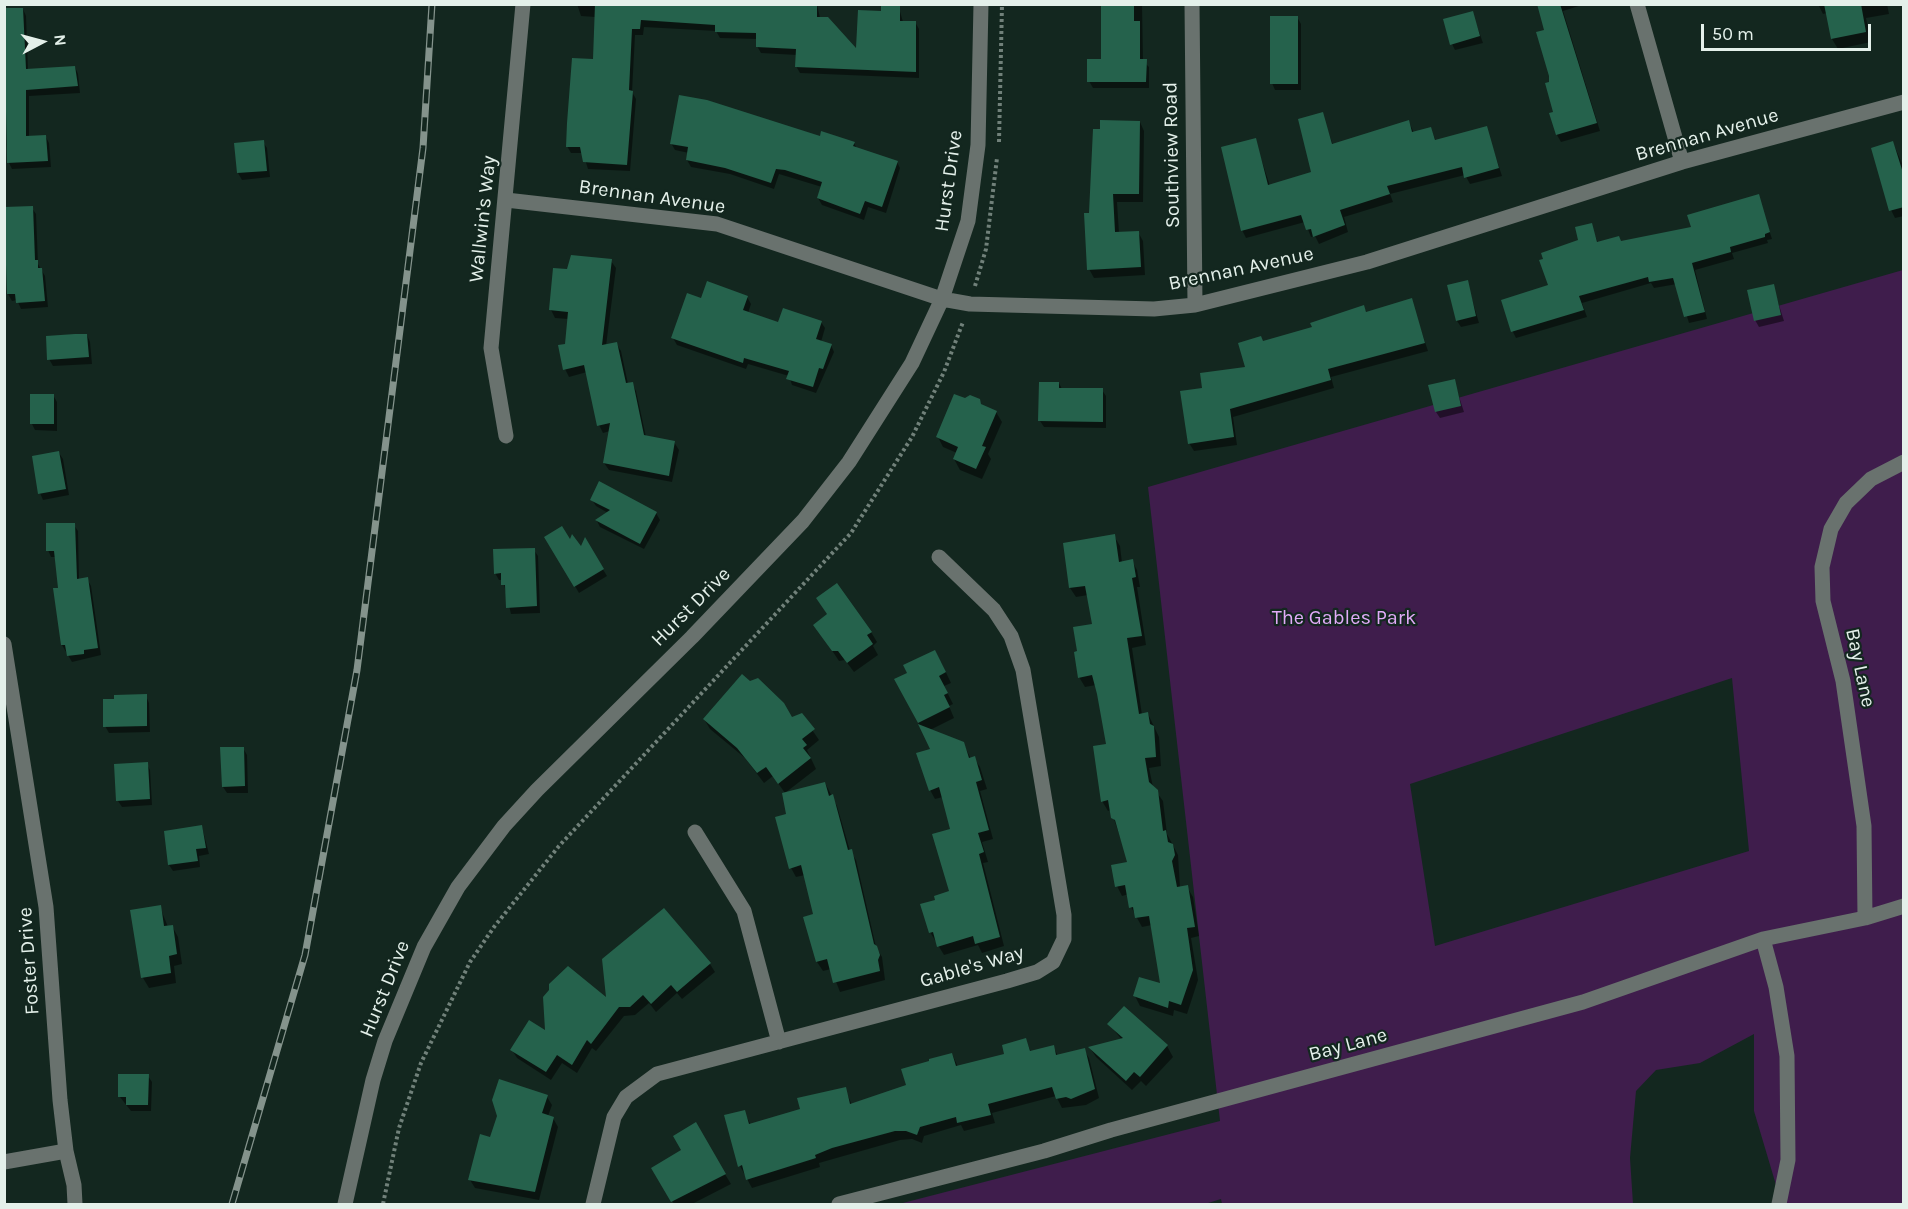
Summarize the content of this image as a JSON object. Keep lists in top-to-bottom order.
{
  "streets": {
    "street": [
      "Brennan Avenue",
      "Southview Road",
      "Hurst Drive",
      "Wallwin's Way",
      "Bay Lane",
      "Foster Drive",
      "Gable's Way"
    ]
  },
  "crossings": [
    ["Brennan Avenue", "Southview Road"],
    ["Brennan Avenue", "Hurst Drive"],
    ["Brennan Avenue", "Wallwin's Way"]
  ],
  "parks": ["The Gables Park"],
  "scale_bar": "50 m",
  "north": "right"
}
